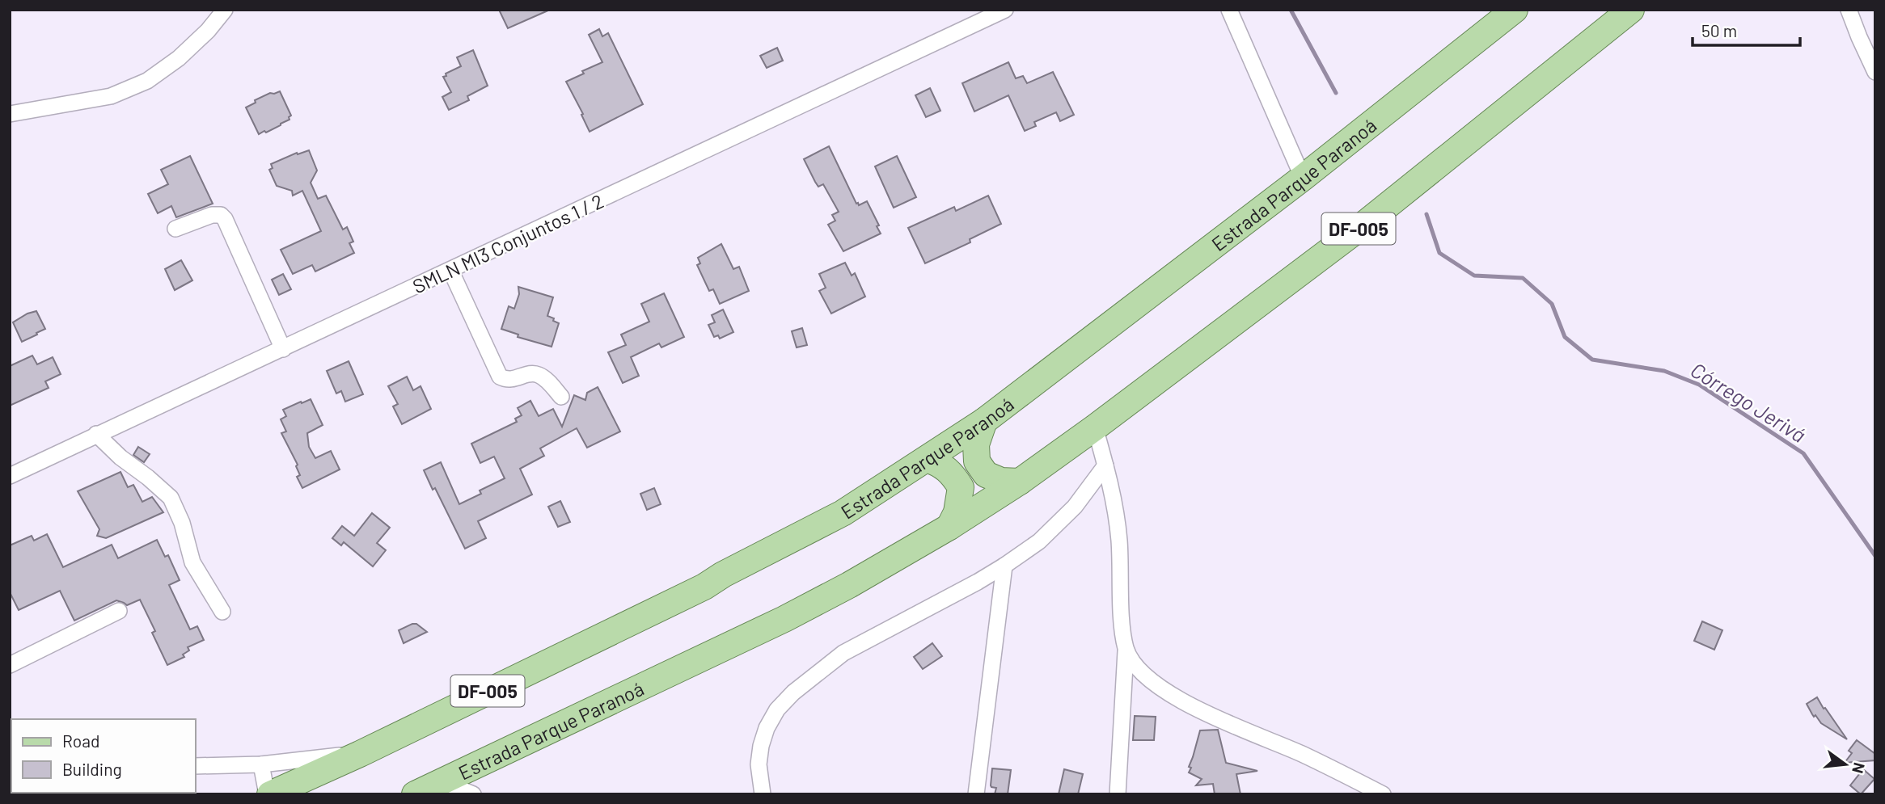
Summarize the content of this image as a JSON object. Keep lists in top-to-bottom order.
{
  "streets": {
    "main road": ["Estrada Parque Paranoá", "DF-005"],
    "street": ["SMLN MI3 Conjuntos 1 / 2"]
  },
  "water": ["Córrego Jerivá"],
  "legend": ["Road", "Building"],
  "scale_bar": "50 m",
  "north": "right"
}
